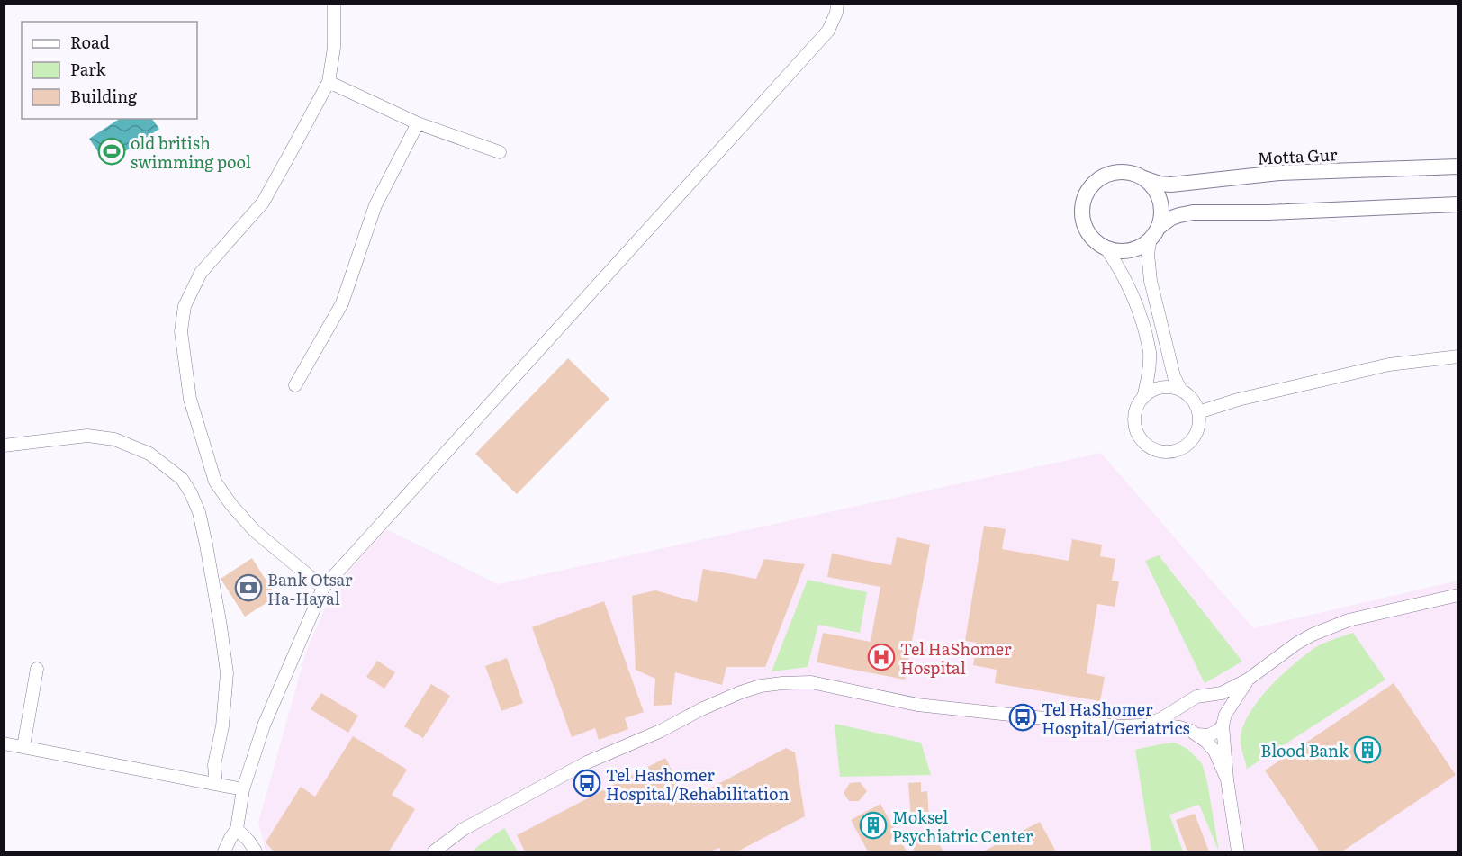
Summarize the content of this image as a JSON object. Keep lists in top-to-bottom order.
{
  "streets": {
    "street": ["Motta Gur"]
  },
  "places": {
    "sports": ["old british swimming pool"],
    "bank": ["Bank Otsar Ha-Hayal"],
    "hospital": ["Tel HaShomer Hospital"],
    "bus stop": ["Tel HaShomer Hospital/Geriatrics", "Tel Hashomer Hospital/Rehabilitation"],
    "building": ["Blood Bank", "Moksel Psychiatric Center"]
  },
  "legend": ["Road", "Park", "Building"]
}
